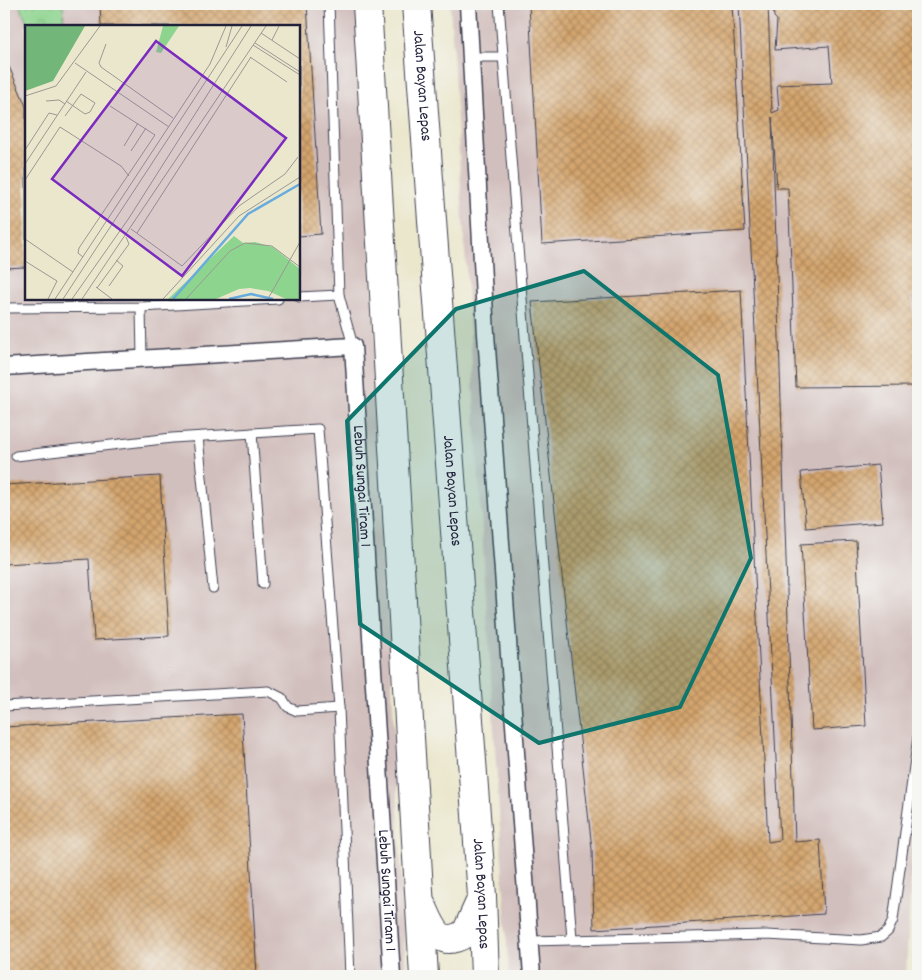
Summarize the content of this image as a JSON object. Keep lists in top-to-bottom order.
{
  "streets": {
    "highway": ["Jalan Bayan Lepas"],
    "street": ["Lebuh Sungai Tiram 1"]
  }
}
